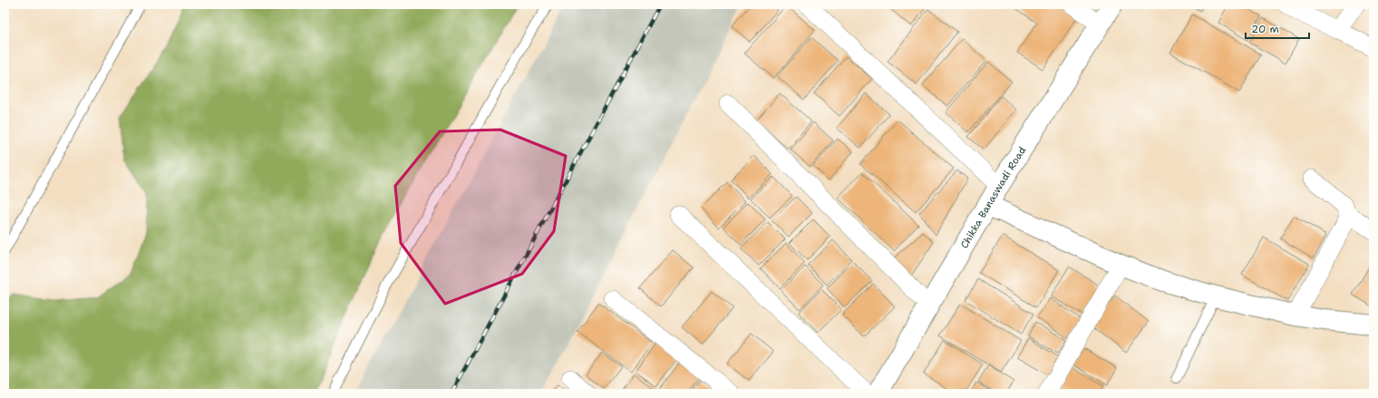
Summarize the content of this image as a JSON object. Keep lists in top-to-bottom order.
{
  "streets": {
    "main road": ["Chikka Banaswadi Road"]
  },
  "scale_bar": "20 m"
}
